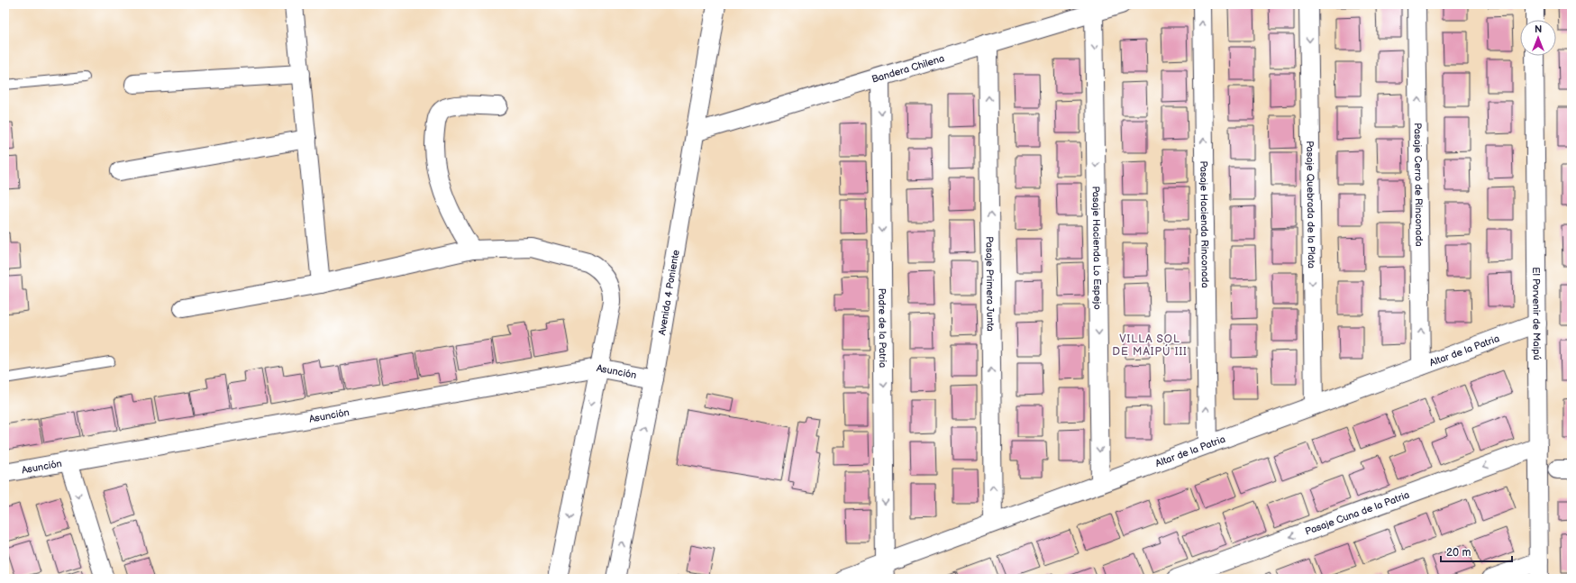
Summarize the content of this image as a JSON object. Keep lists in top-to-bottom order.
{
  "streets": {
    "street": [
      "Bandera Chilena",
      "Pasaje Cerro de Rinconada",
      "Pasaje Quebrada de la Plata",
      "Pasaje Hacienda Rinconada",
      "Pasaje Hacienda Lo Espejo",
      "Pasaje Primera Junta",
      "Avenida 4 Poniente",
      "El Porvenir de Maipú",
      "Padre de la Patria",
      "Altar de la Patria",
      "Asunción",
      "Pasaje Cuna de la Patria"
    ]
  },
  "crossings": [
    ["Bandera Chilena", "Pasaje Hacienda Lo Espejo"],
    ["Bandera Chilena", "Pasaje Primera Junta"],
    ["Bandera Chilena", "Avenida 4 Poniente"],
    ["Bandera Chilena", "Padre de la Patria"],
    ["Pasaje Cerro de Rinconada", "Altar de la Patria"],
    ["Pasaje Quebrada de la Plata", "Altar de la Patria"],
    ["Pasaje Hacienda Rinconada", "Altar de la Patria"],
    ["Pasaje Hacienda Lo Espejo", "Altar de la Patria"],
    ["Pasaje Primera Junta", "Altar de la Patria"],
    ["Avenida 4 Poniente", "Asunción"],
    ["El Porvenir de Maipú", "Altar de la Patria"],
    ["El Porvenir de Maipú", "Pasaje Cuna de la Patria"],
    ["Padre de la Patria", "Altar de la Patria"]
  ],
  "one_way": [
    "Pasaje Cerro de Rinconada",
    "Pasaje Quebrada de la Plata",
    "Pasaje Hacienda Rinconada",
    "Pasaje Hacienda Lo Espejo",
    "Pasaje Primera Junta",
    "Padre de la Patria",
    "Pasaje Cuna de la Patria"
  ],
  "districts": ["VILLA SOL DE MAIPÚ III"],
  "scale_bar": "20 m",
  "north": "top"
}
